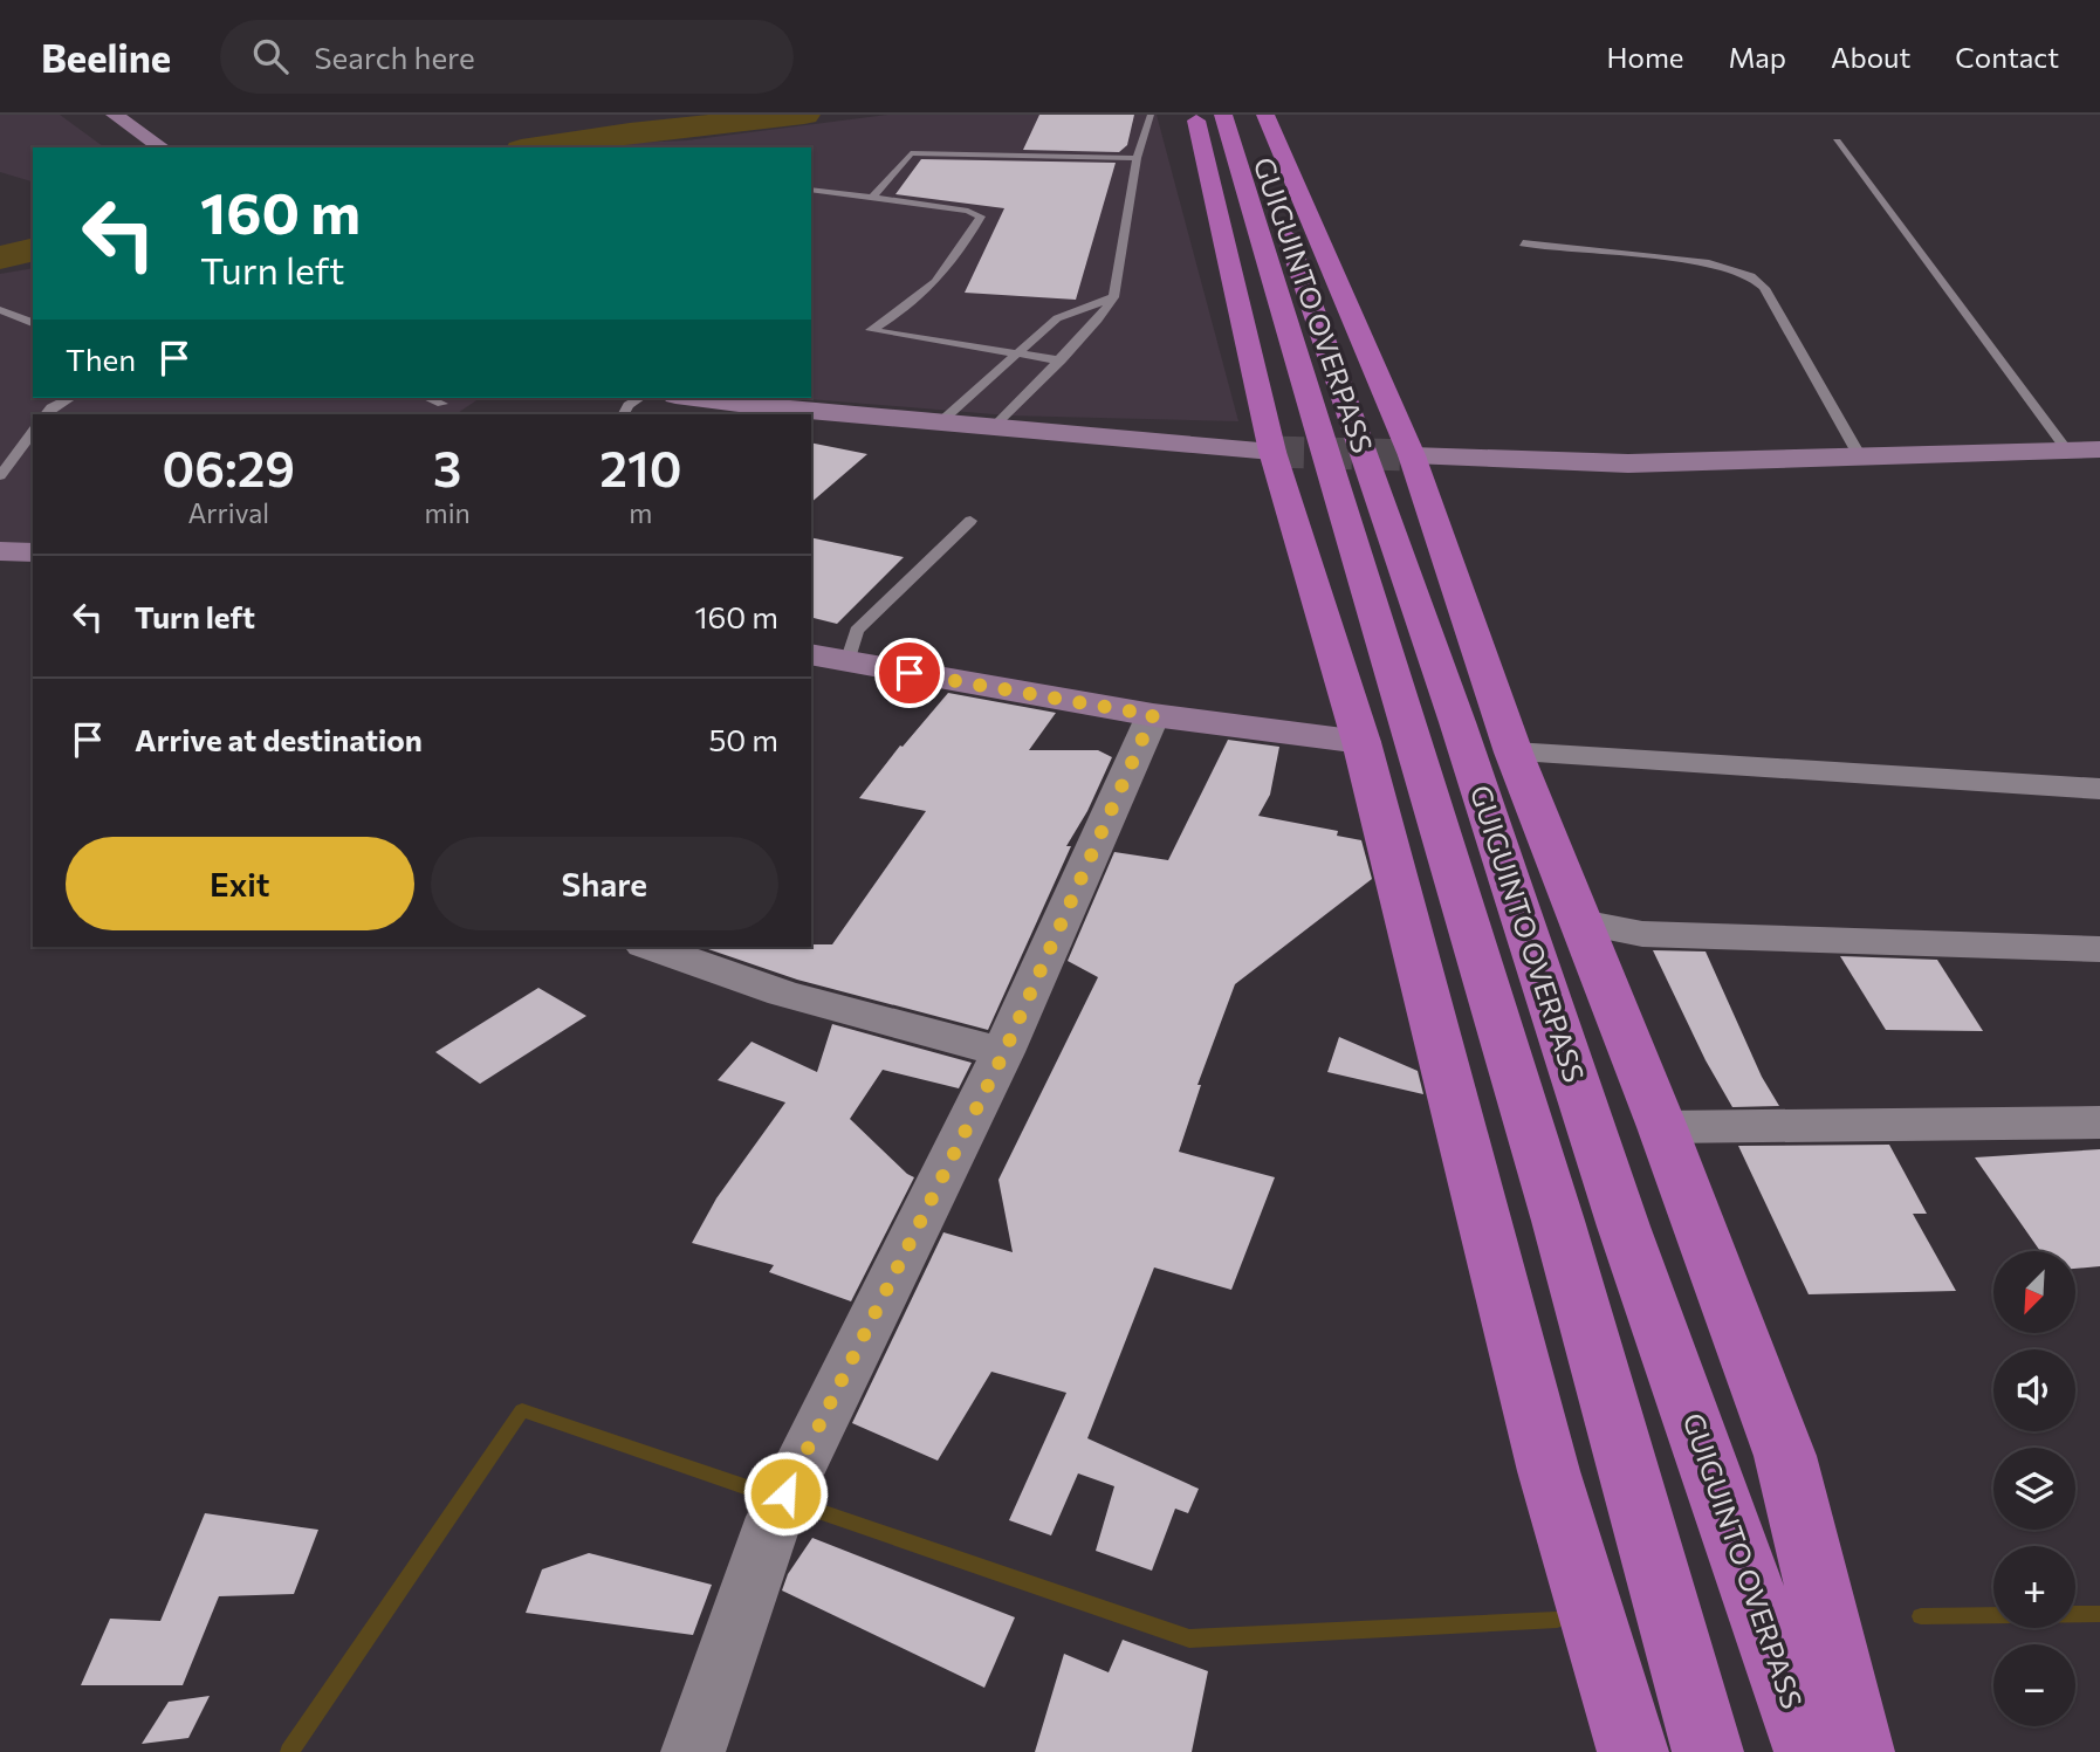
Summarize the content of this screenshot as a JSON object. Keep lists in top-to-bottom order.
{
  "streets": {
    "highway": ["GUIGUINTO OVERPASS"]
  },
  "north": "bottom left",
  "page": {
    "header": "Beeline",
    "search": "Search here",
    "nav": [
      "Home",
      "Map",
      "About",
      "Contact"
    ],
    "turn": ["160 m", "Turn left"],
    "then": "Then",
    "eta": [
      "06:29",
      "Arrival",
      "3",
      "min",
      "210",
      "m"
    ],
    "list": [
      {
        "name": "Turn left",
        "value": "160 m"
      },
      {
        "name": "Arrive at destination",
        "value": "50 m"
      }
    ],
    "buttons": ["Exit", "Share"],
    "map_buttons": ["+", "−"]
  }
}
